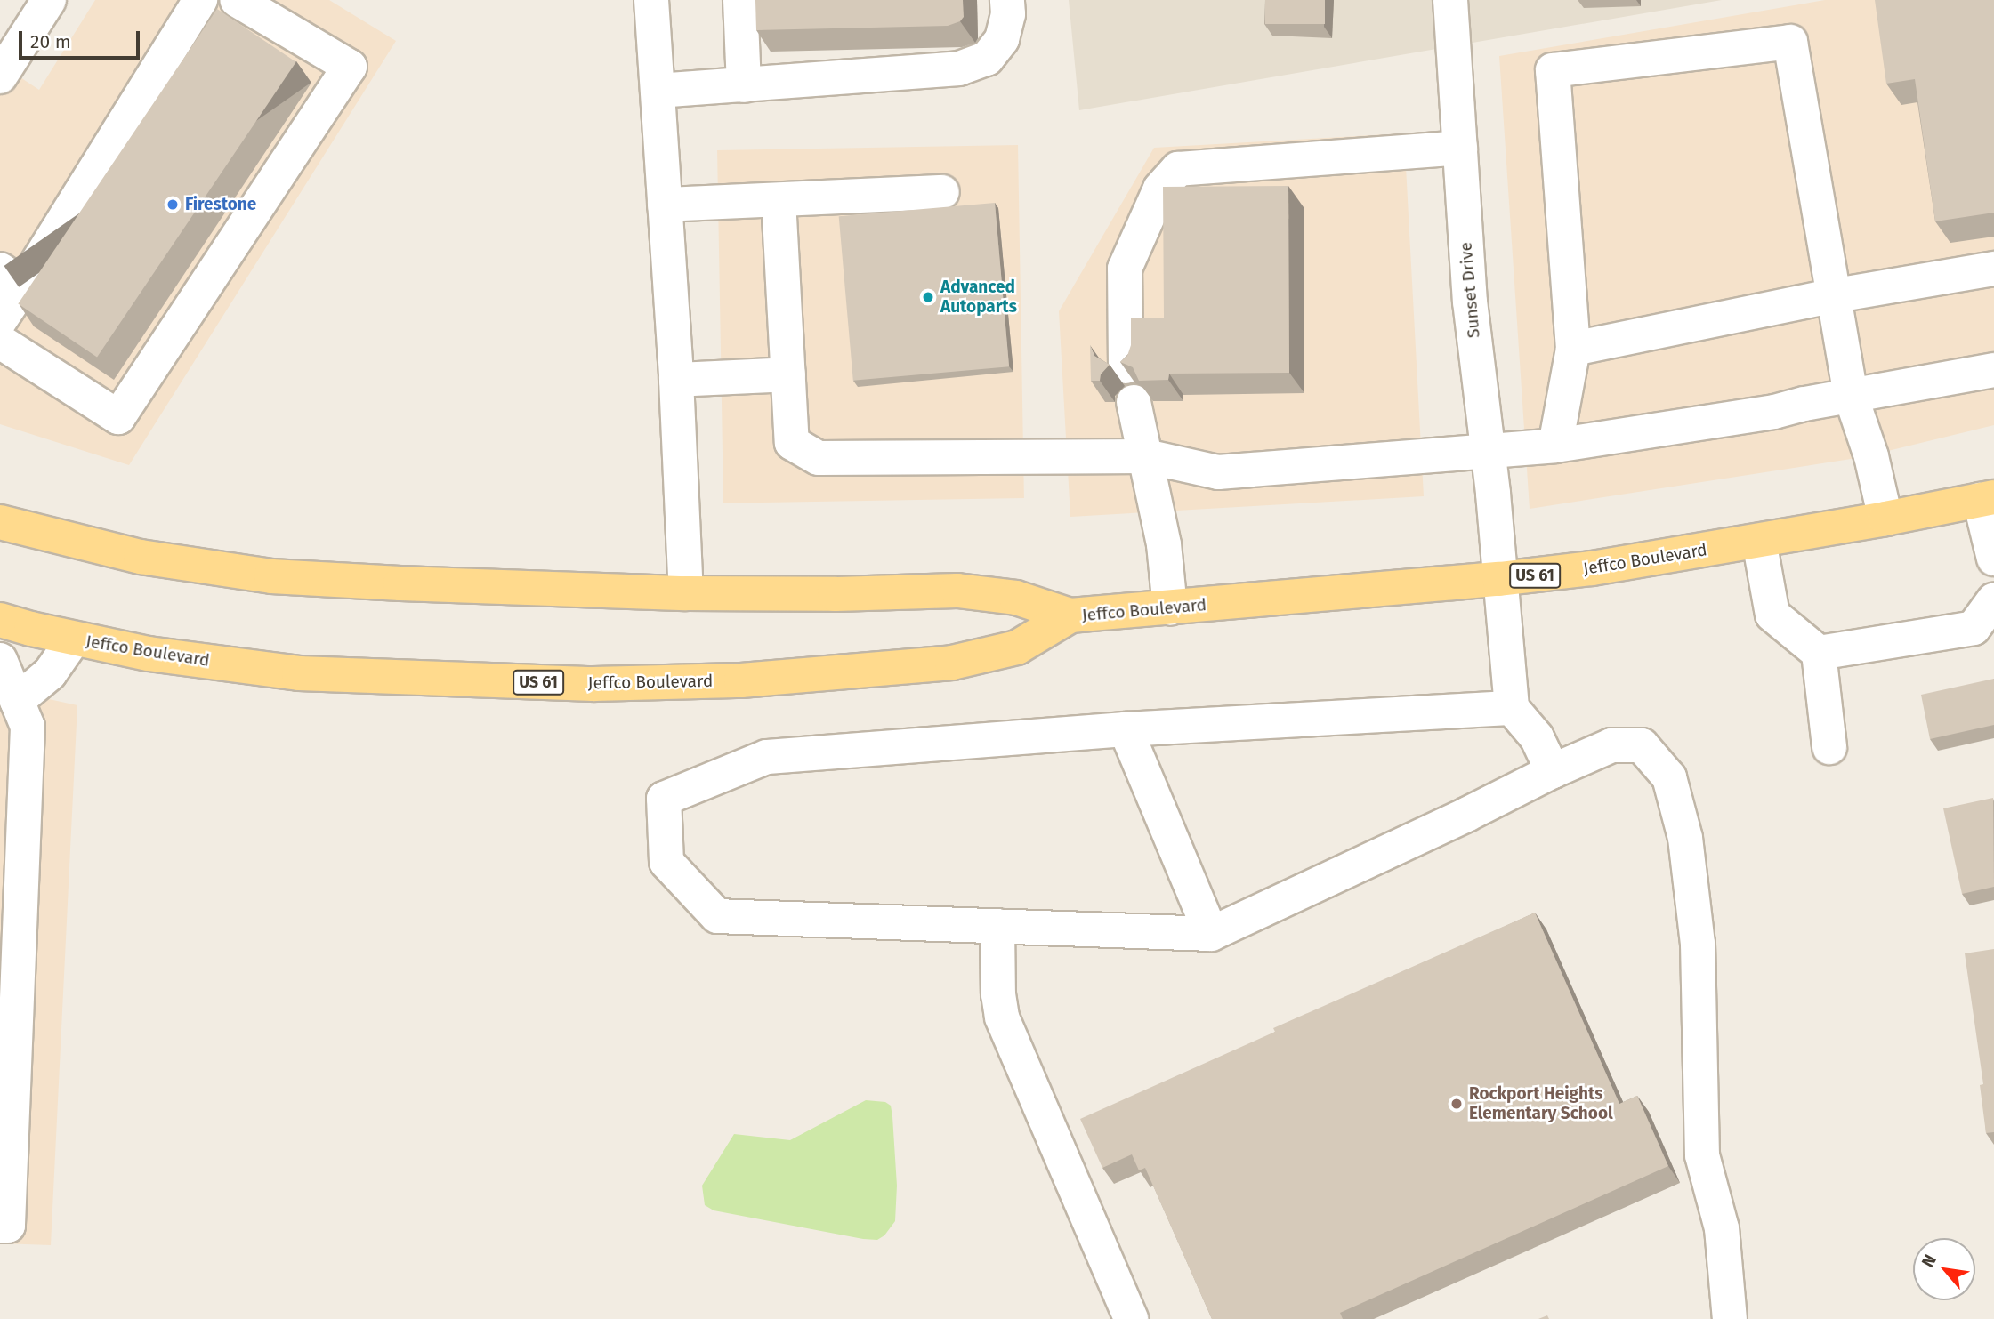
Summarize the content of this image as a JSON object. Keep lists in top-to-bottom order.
{
  "streets": {
    "main road": ["Jeffco Boulevard", "US 61"],
    "street": ["Sunset Drive"]
  },
  "crossings": [
    ["Sunset Drive", "Jeffco Boulevard"]
  ],
  "places": ["Firestone", "Advanced Autoparts", "Rockport Heights Elementary School"],
  "scale_bar": "20 m",
  "north": "top left"
}
